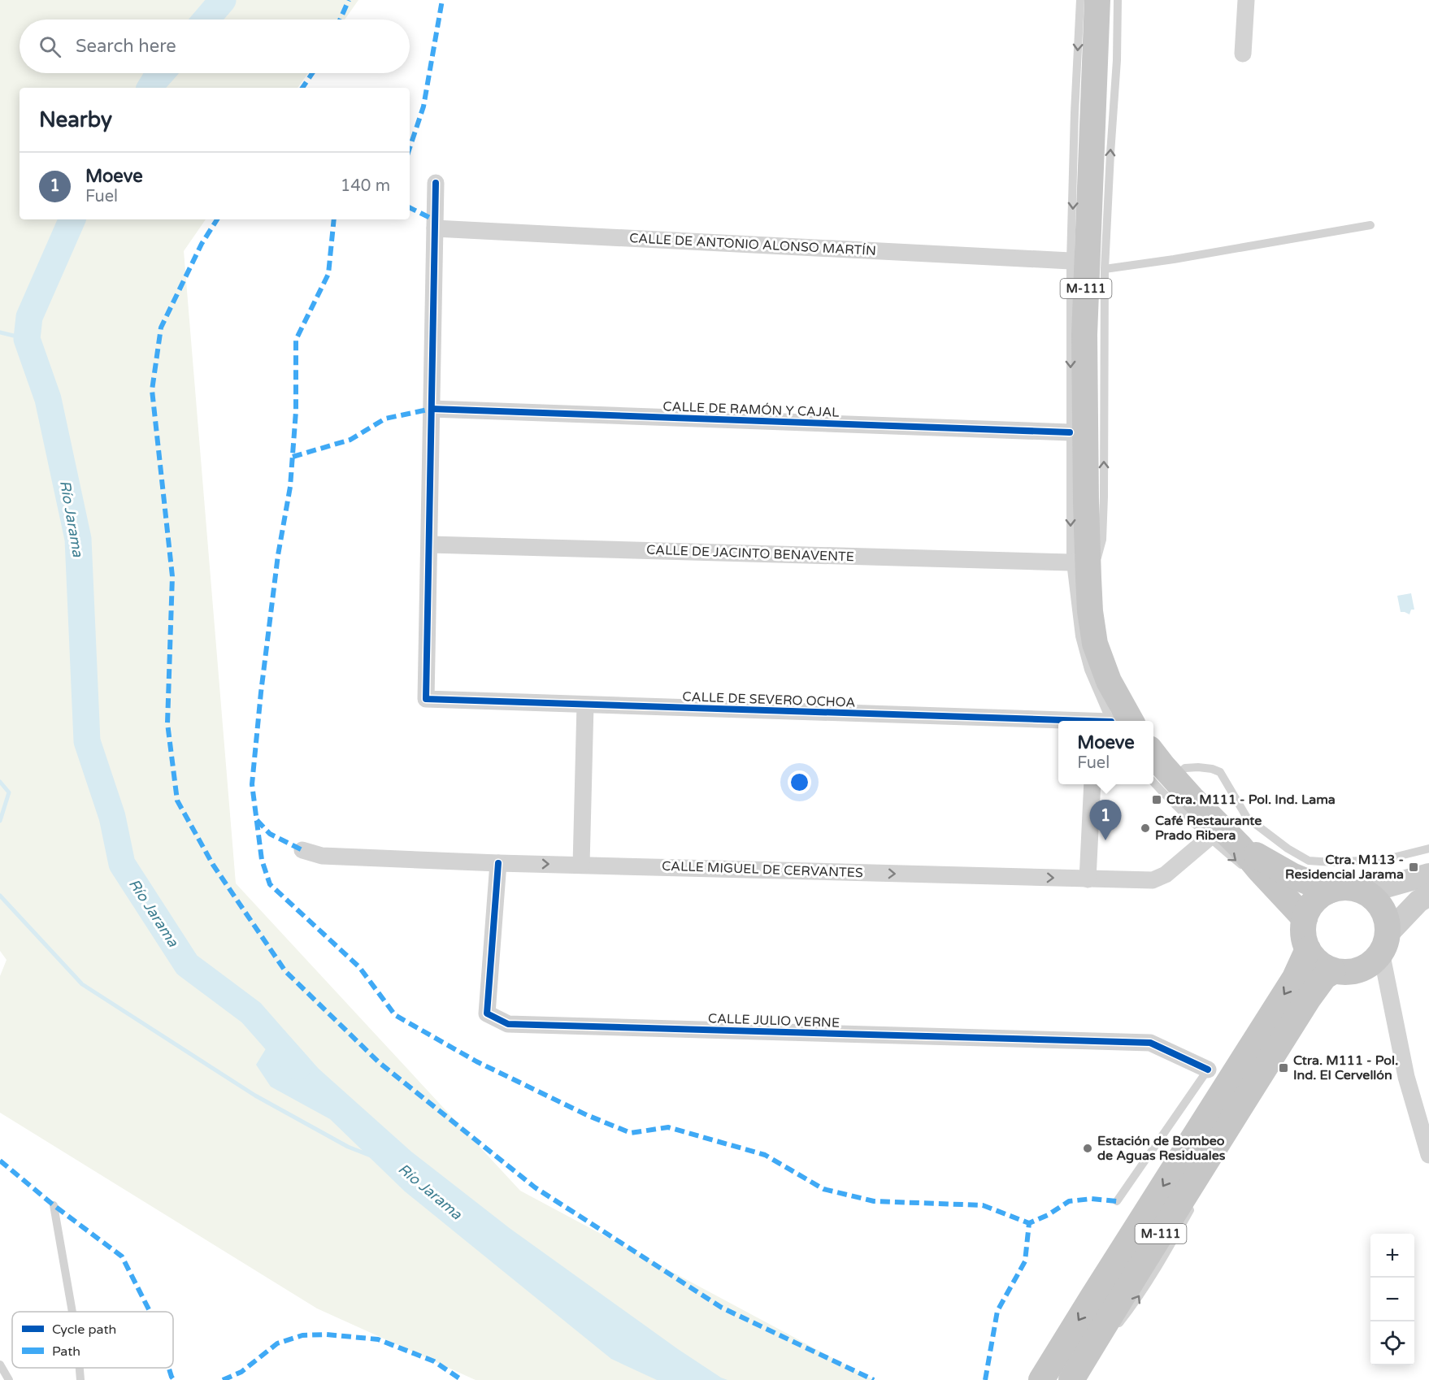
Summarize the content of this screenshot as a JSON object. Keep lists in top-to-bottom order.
{
  "streets": {
    "main road": ["M-111"],
    "street": [
      "CALLE DE ANTONIO ALONSO MARTÍN",
      "CALLE DE RAMÓN Y CAJAL",
      "CALLE DE JACINTO BENAVENTE",
      "CALLE DE SEVERO OCHOA",
      "CALLE MIGUEL DE CERVANTES",
      "CALLE JULIO VERNE"
    ]
  },
  "crossings": [
    ["M-111", "CALLE DE JACINTO BENAVENTE"],
    ["CALLE DE JACINTO BENAVENTE", "CALLE DE SEVERO OCHOA"],
    ["CALLE MIGUEL DE CERVANTES", "CALLE JULIO VERNE"]
  ],
  "one_way": ["CALLE MIGUEL DE CERVANTES"],
  "water": ["Río Jarama"],
  "places": {
    "transit": ["Ctra. M111 - Pol. Ind. Lama", "Ctra. M113 - Residencial Jarama", "Ctra. M111 - Pol. Ind. El Cervellón"],
    "other": ["Café Restaurante Prado Ribera", "Estación de Bombeo de Aguas Residuales"]
  },
  "legend": ["Cycle path", "Path"],
  "page": {
    "search": "Search here",
    "heading": "Nearby",
    "list": [
      {
        "mark": "1",
        "name": "Moeve",
        "note": "Fuel",
        "value": "140 m"
      }
    ],
    "popup": ["Moeve", "Fuel"],
    "pins": "1",
    "map_buttons": ["+", "−"]
  }
}
